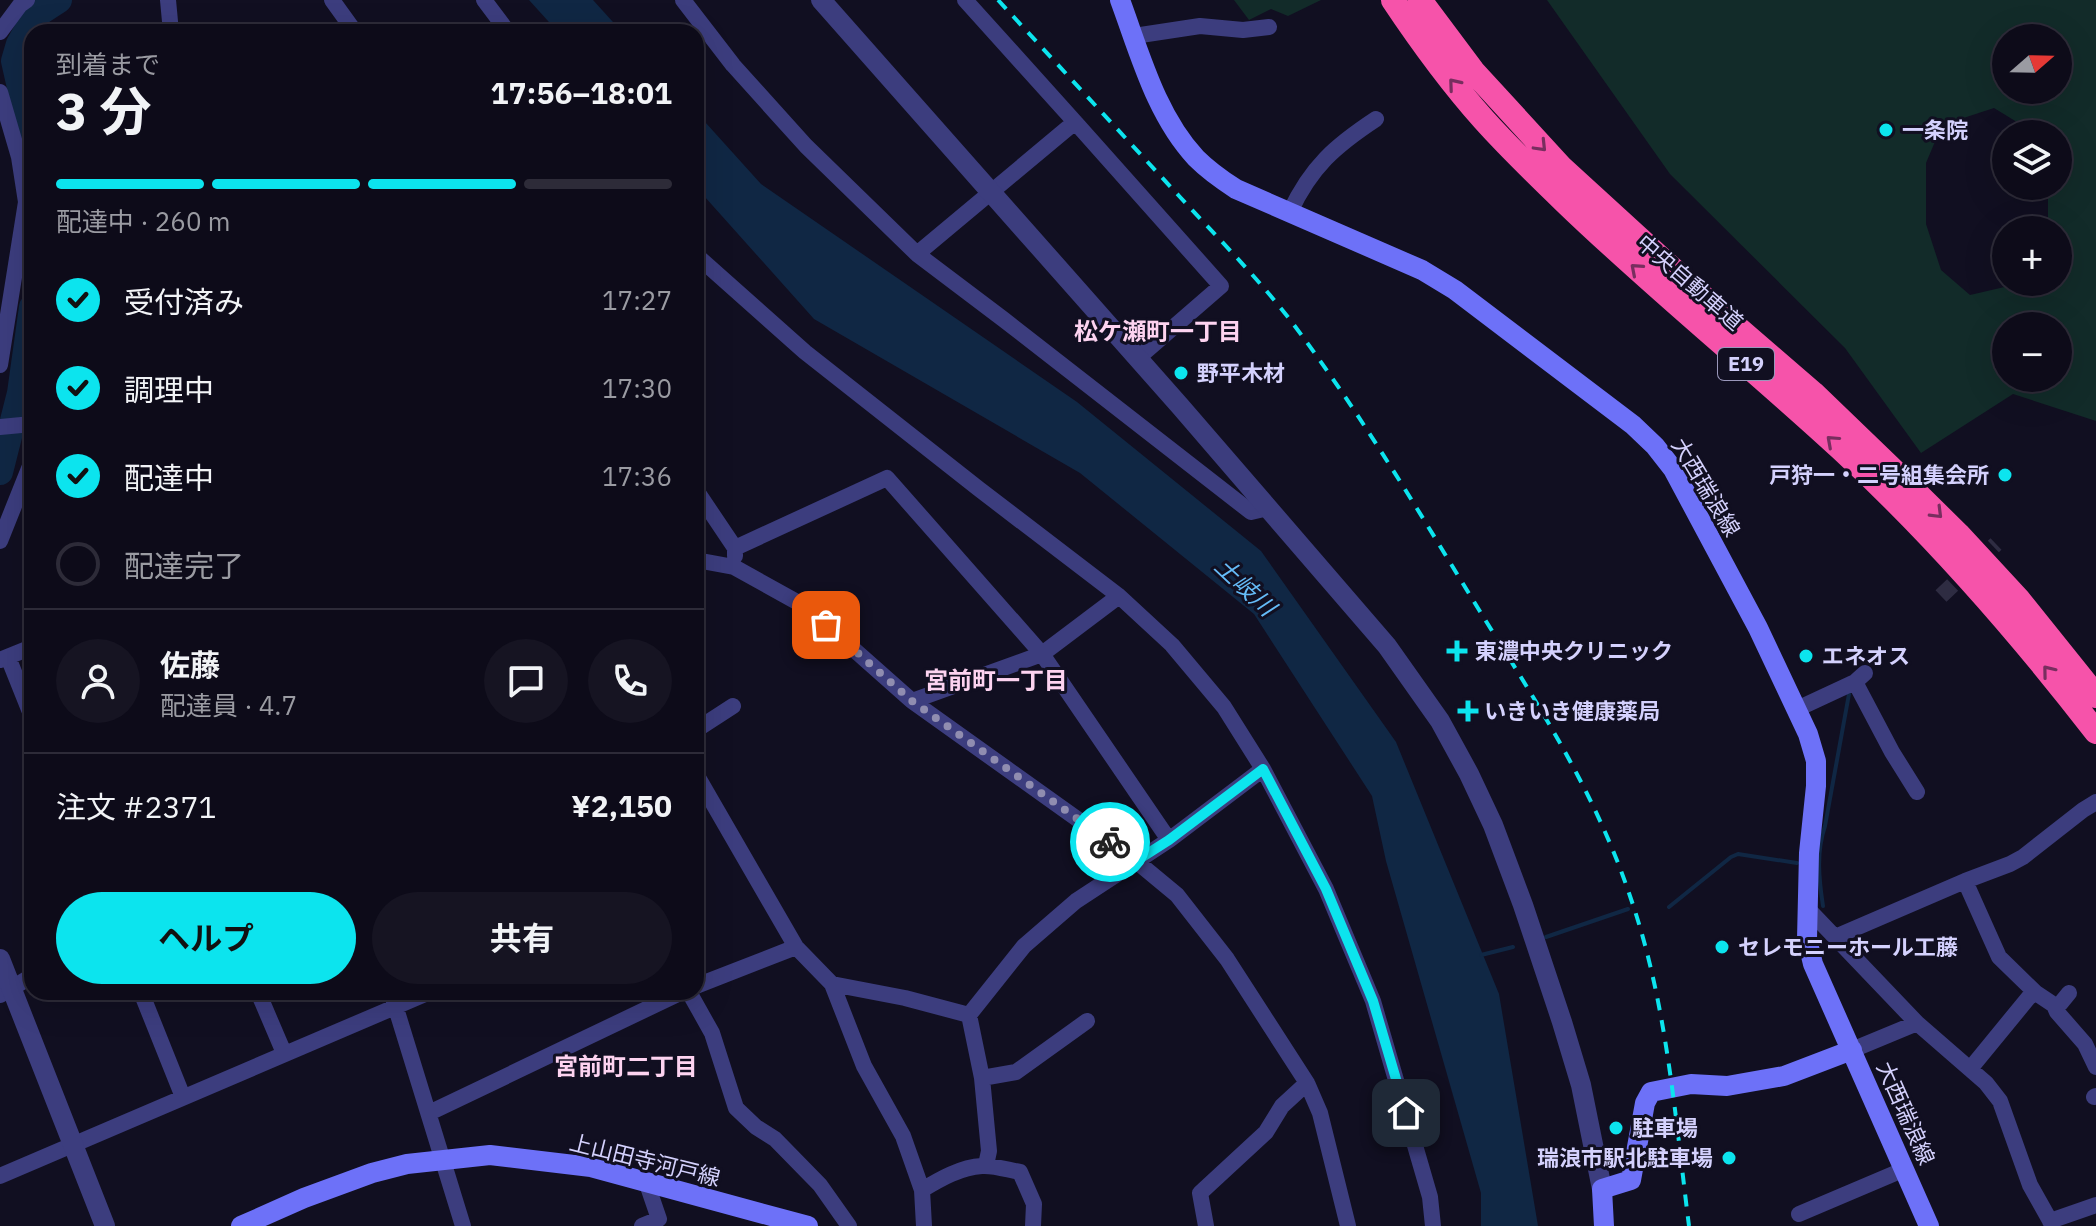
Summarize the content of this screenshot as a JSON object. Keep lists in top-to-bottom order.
{
  "streets": {
    "highway": ["中央自動車道", "E19"],
    "main road": ["大西瑞浪線", "上山田寺河戸線"]
  },
  "districts": ["松ケ瀬町一丁目", "宮前町一丁目", "宮前町二丁目"],
  "water": ["土岐川"],
  "places": {
    "other": [
      "一条院",
      "野平木材",
      "戸狩一・二号組集会所",
      "エネオス",
      "セレモニーホール工藤",
      "駐車場",
      "瑞浪市駅北駐車場"
    ],
    "health": ["東濃中央クリニック", "いきいき健康薬局"]
  },
  "north": "right",
  "page": {
    "map_buttons": ["+", "−"],
    "heading": ["3 分", "到着まで", "17:56–18:01"],
    "panel": [
      "佐藤",
      "配達員 · 4.7",
      "注文 #2371",
      "¥2,150"
    ],
    "bar": "配達中 · 260 m",
    "list": [
      ["受付済み", "17:27"],
      ["調理中", "17:30"],
      ["配達中", "17:36"],
      "配達完了"
    ],
    "buttons": ["ヘルプ", "共有"]
  }
}
